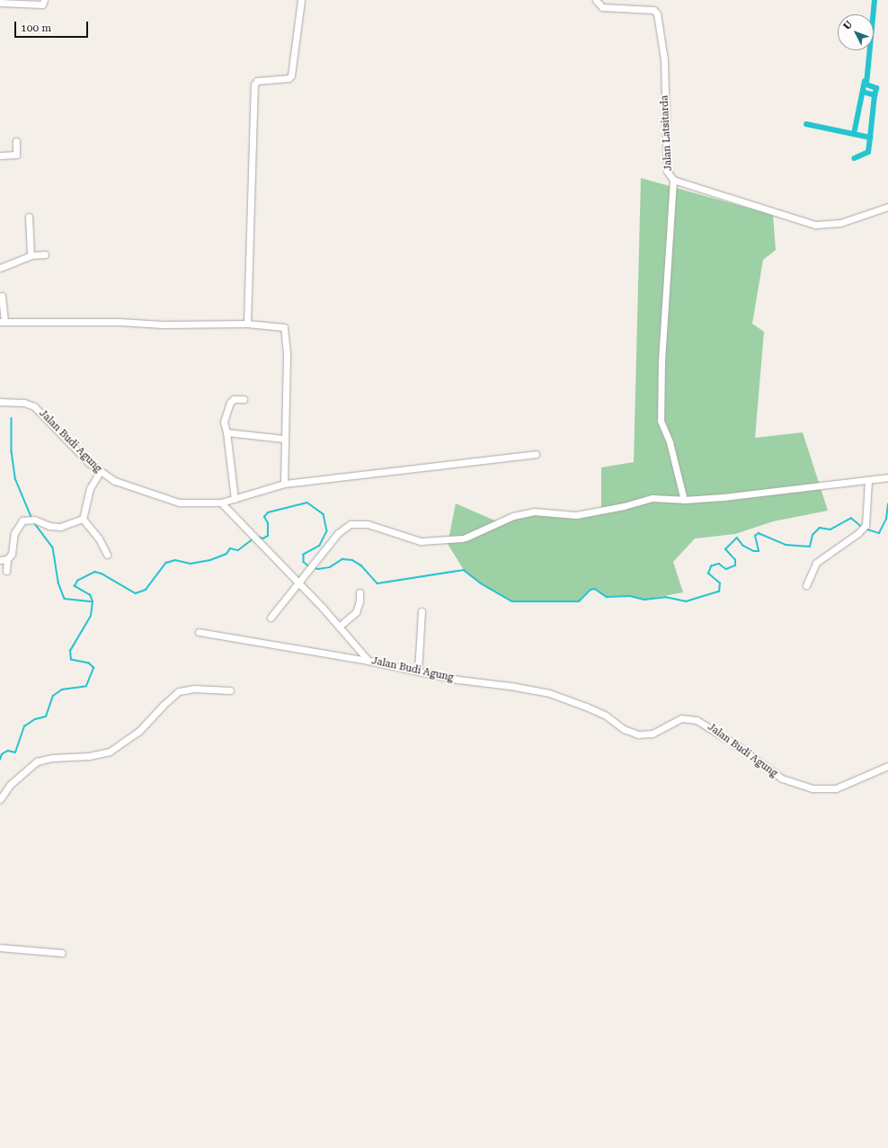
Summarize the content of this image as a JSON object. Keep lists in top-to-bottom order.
{
  "streets": {
    "street": ["Jalan Latsitarda", "Jalan Budi Agung"]
  },
  "scale_bar": "100 m",
  "north": "top left"
}
